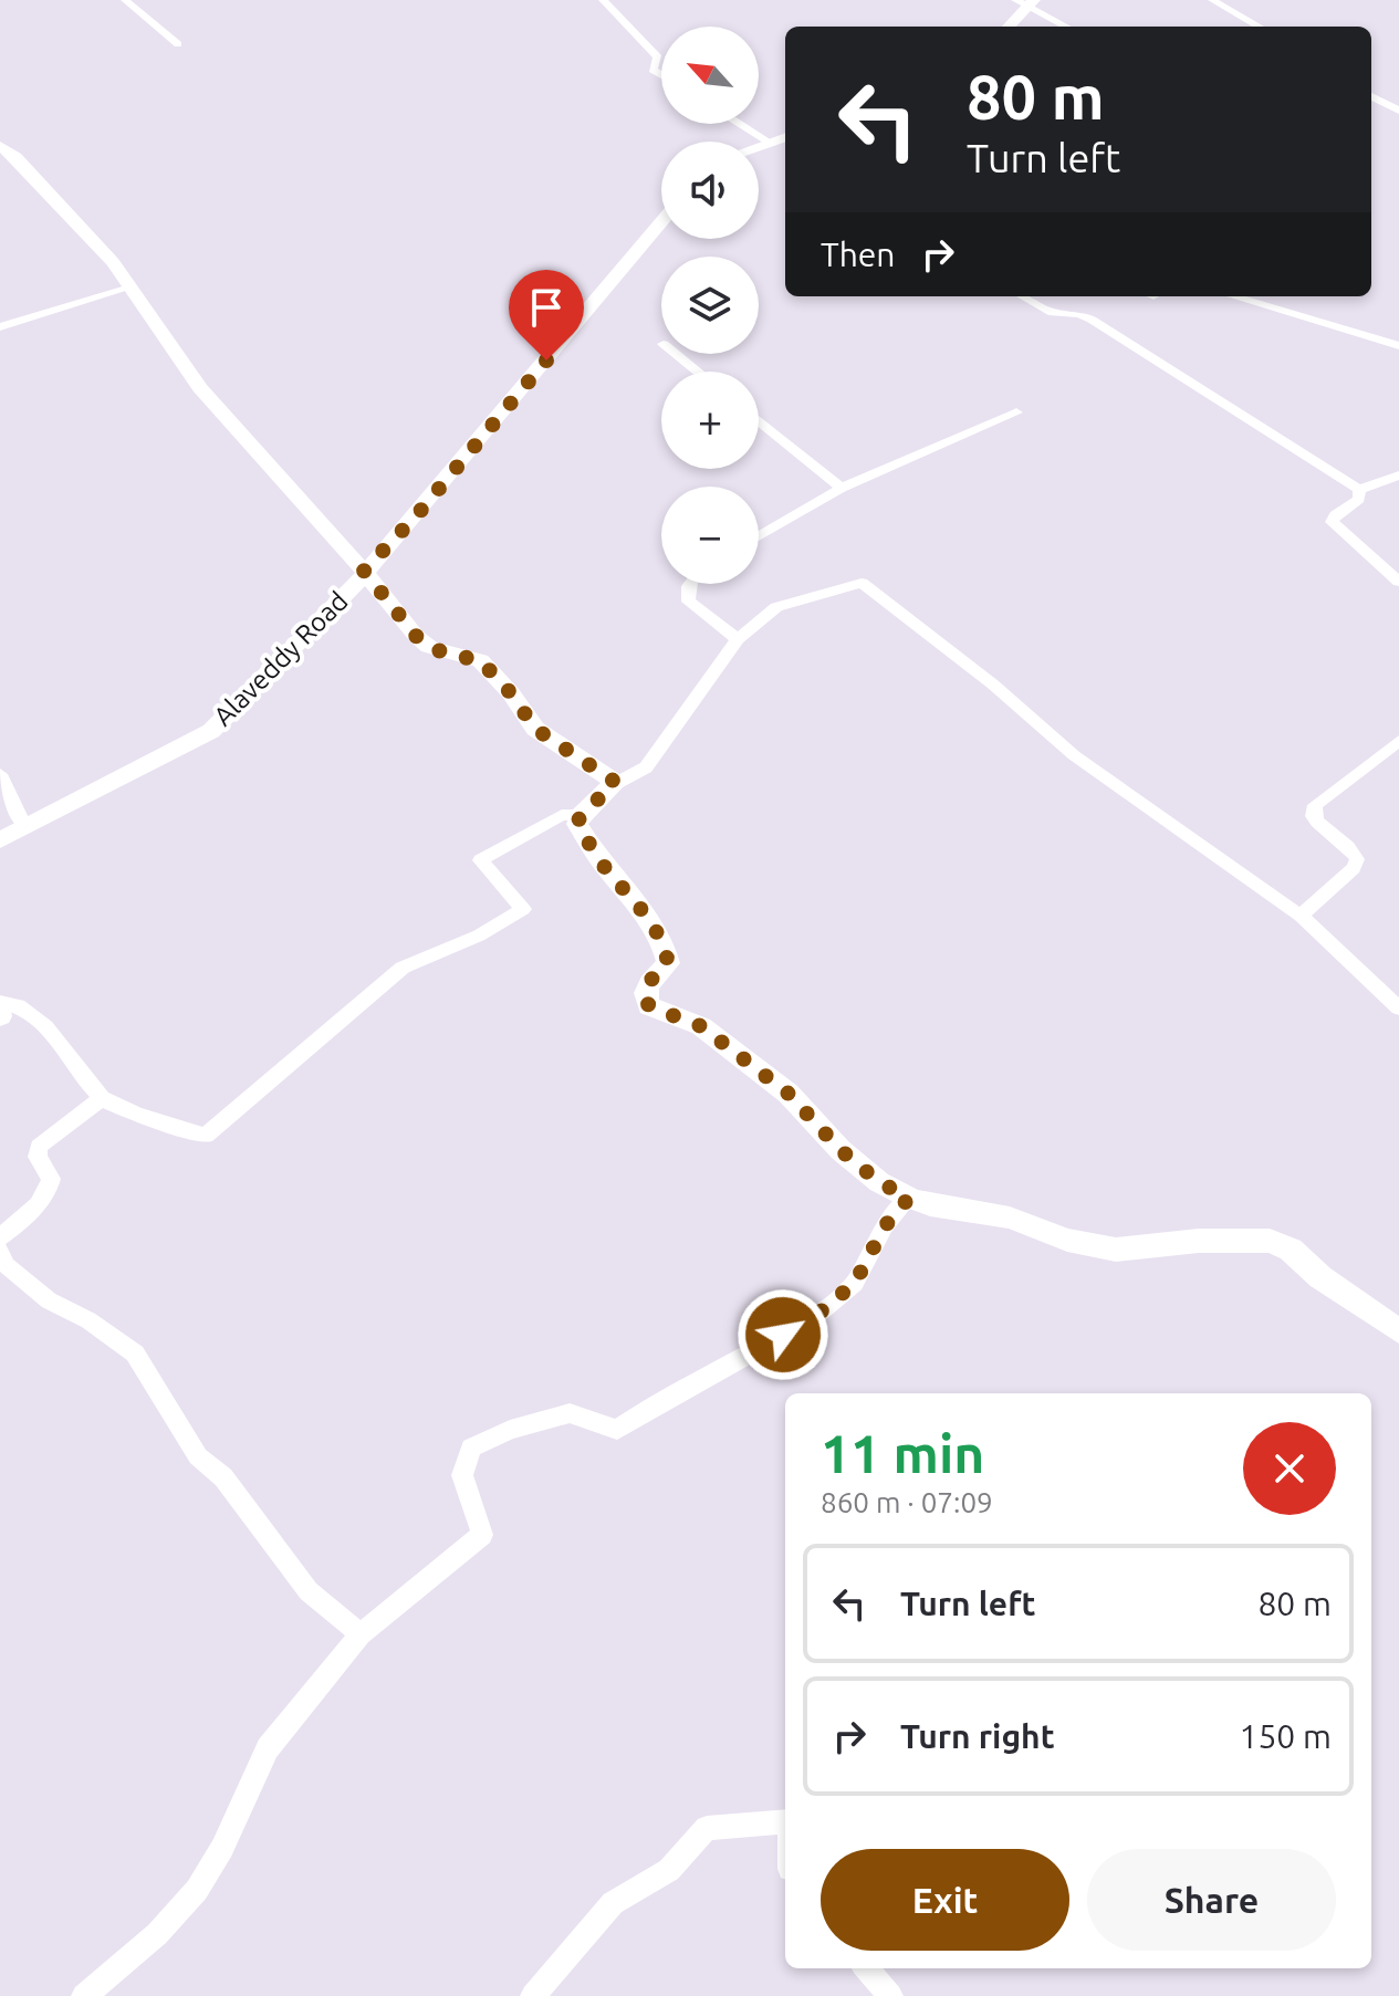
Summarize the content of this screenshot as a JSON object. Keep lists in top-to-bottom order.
{
  "streets": {
    "street": ["Alaveddy Road"]
  },
  "north": "top left",
  "page": {
    "map_buttons": ["+", "−"],
    "turn": ["80 m", "Turn left"],
    "then": "Then",
    "heading": ["11 min", "860 m · 07:09"],
    "list": [
      {
        "name": "Turn left",
        "value": "80 m"
      },
      {
        "name": "Turn right",
        "value": "150 m"
      }
    ],
    "buttons": ["Exit", "Share"]
  }
}
